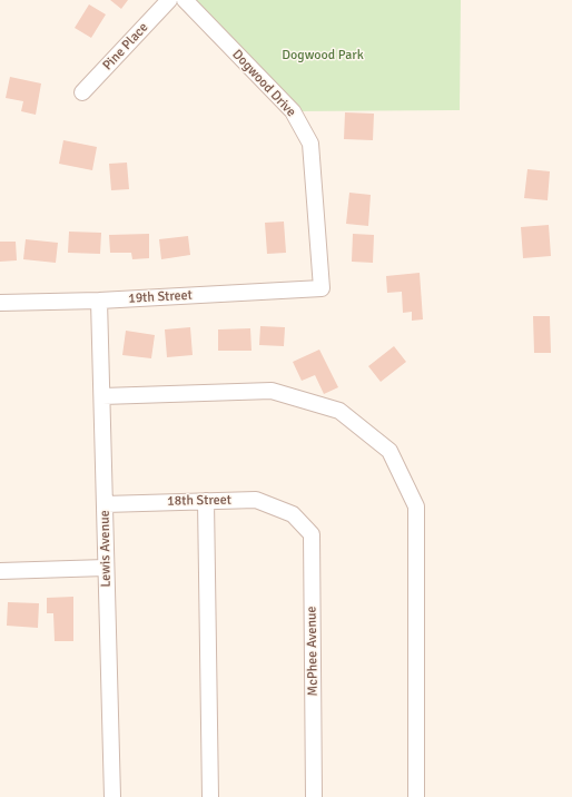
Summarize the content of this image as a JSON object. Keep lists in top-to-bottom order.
{
  "streets": {
    "street": [
      "Pine Place",
      "Dogwood Drive",
      "19th Street",
      "18th Street",
      "Lewis Avenue",
      "McPhee Avenue"
    ]
  },
  "crossings": [
    ["Dogwood Drive", "19th Street"],
    ["19th Street", "Lewis Avenue"],
    ["18th Street", "Lewis Avenue"],
    ["18th Street", "McPhee Avenue"]
  ],
  "parks": ["Dogwood Park"]
}
